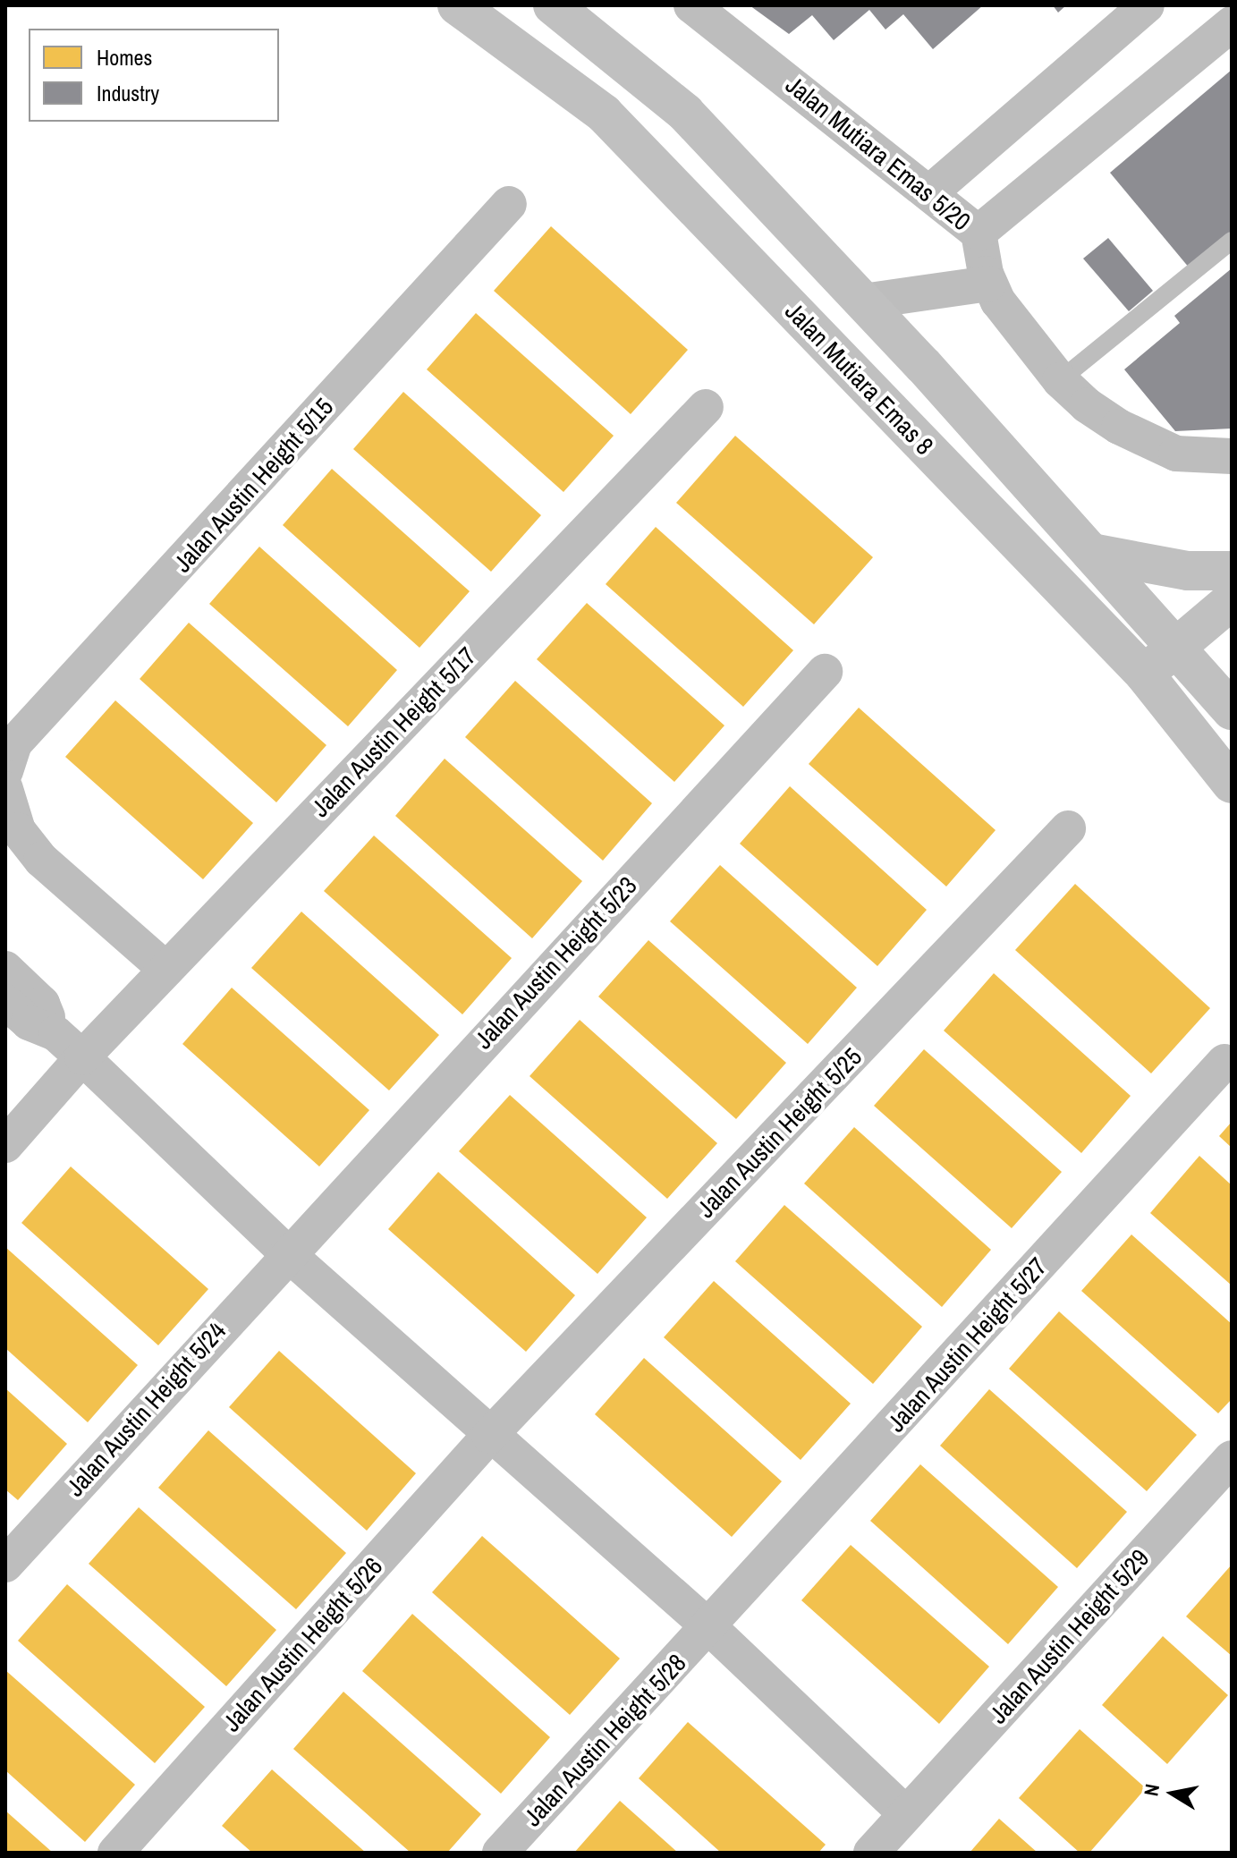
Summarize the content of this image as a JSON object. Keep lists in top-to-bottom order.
{
  "streets": {
    "main road": ["Jalan Mutiara Emas 8"],
    "street": [
      "Jalan Mutiara Emas 5/20",
      "Jalan Austin Height 5/15",
      "Jalan Austin Height 5/17",
      "Jalan Austin Height 5/23",
      "Jalan Austin Height 5/25",
      "Jalan Austin Height 5/27",
      "Jalan Austin Height 5/24",
      "Jalan Austin Height 5/29",
      "Jalan Austin Height 5/26",
      "Jalan Austin Height 5/28"
    ]
  },
  "crossings": [
    ["Jalan Austin Height 5/23", "Jalan Austin Height 5/24"],
    ["Jalan Austin Height 5/25", "Jalan Austin Height 5/26"],
    ["Jalan Austin Height 5/27", "Jalan Austin Height 5/28"]
  ],
  "legend": ["Homes", "Industry"],
  "north": "left"
}
